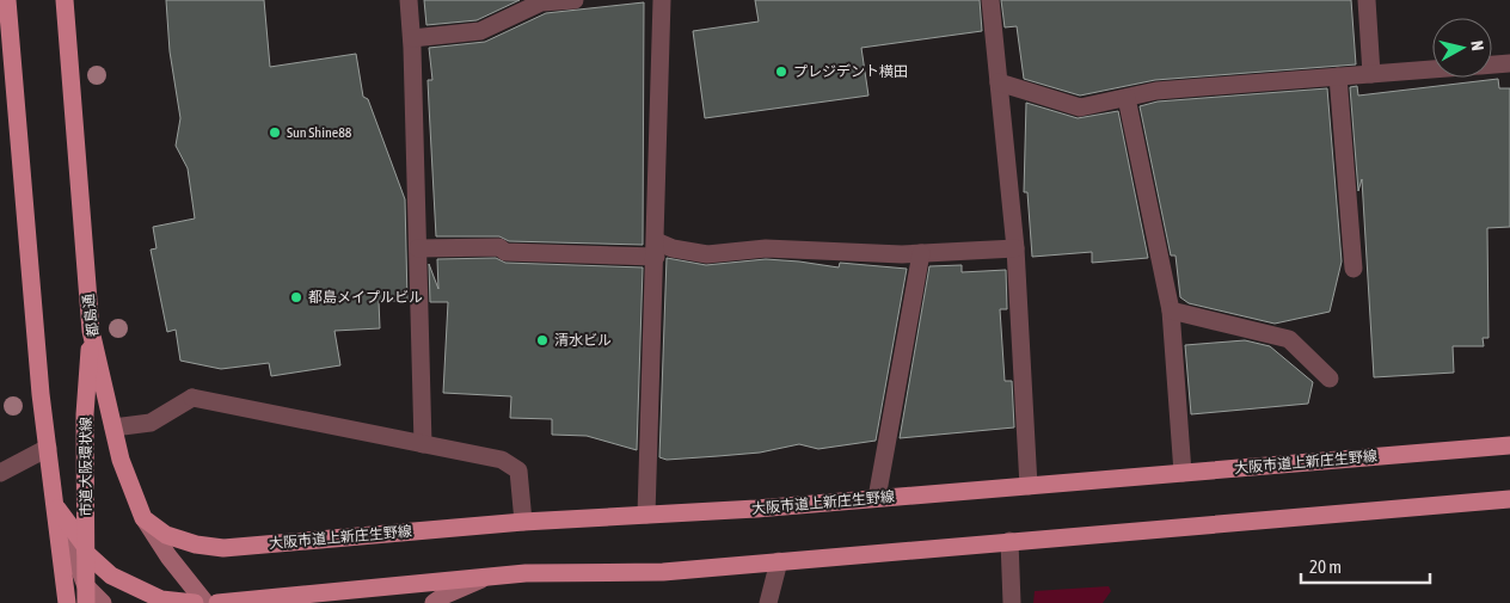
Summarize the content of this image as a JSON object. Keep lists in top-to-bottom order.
{
  "streets": {
    "main road": ["都島通", "大阪市道上新庄生野線", "市道大阪環状線"]
  },
  "crossings": [
    ["都島通", "大阪市道上新庄生野線"],
    ["都島通", "市道大阪環状線"]
  ],
  "places": [
    "プレジデント横田",
    "Sun Shine88",
    "都島メイプルビル",
    "清水ビル"
  ],
  "scale_bar": "20 m",
  "north": "right"
}
